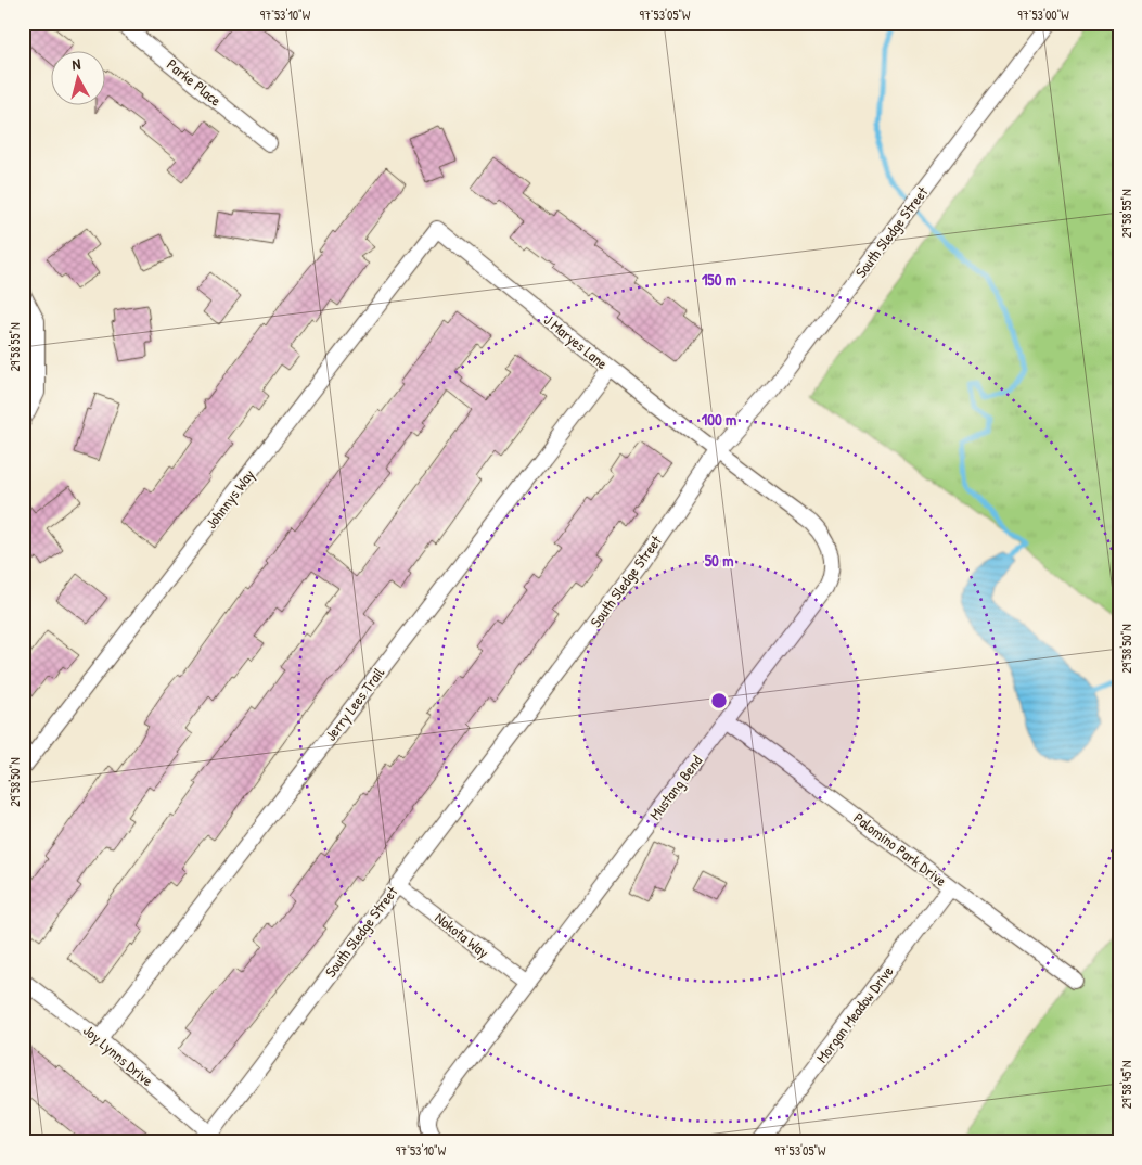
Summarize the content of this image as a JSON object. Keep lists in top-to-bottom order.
{
  "streets": {
    "street": [
      "Parke Place",
      "South Sledge Street",
      "J Maryes Lane",
      "Johnnys Way",
      "Jerry Lees Trail",
      "Mustang Bend",
      "Palomino Park Drive",
      "Nokota Way",
      "Morgan Meadow Drive",
      "Joy Lynns Drive"
    ]
  },
  "crossings": [
    ["South Sledge Street", "J Maryes Lane"],
    ["South Sledge Street", "Mustang Bend"],
    ["South Sledge Street", "Nokota Way"],
    ["South Sledge Street", "Joy Lynns Drive"],
    ["J Maryes Lane", "Johnnys Way"],
    ["J Maryes Lane", "Jerry Lees Trail"],
    ["J Maryes Lane", "Mustang Bend"],
    ["Jerry Lees Trail", "Joy Lynns Drive"],
    ["Mustang Bend", "Palomino Park Drive"],
    ["Mustang Bend", "Nokota Way"],
    ["Palomino Park Drive", "Morgan Meadow Drive"]
  ],
  "north": "top",
  "coordinates": [
    "97°53'10\"W",
    "97°53'05\"W",
    "97°53'00\"W",
    "29°58'55\"N",
    "29°58'50\"N",
    "29°58'45\"N"
  ],
  "rings": ["150 m", "100 m", "50 m"]
}
